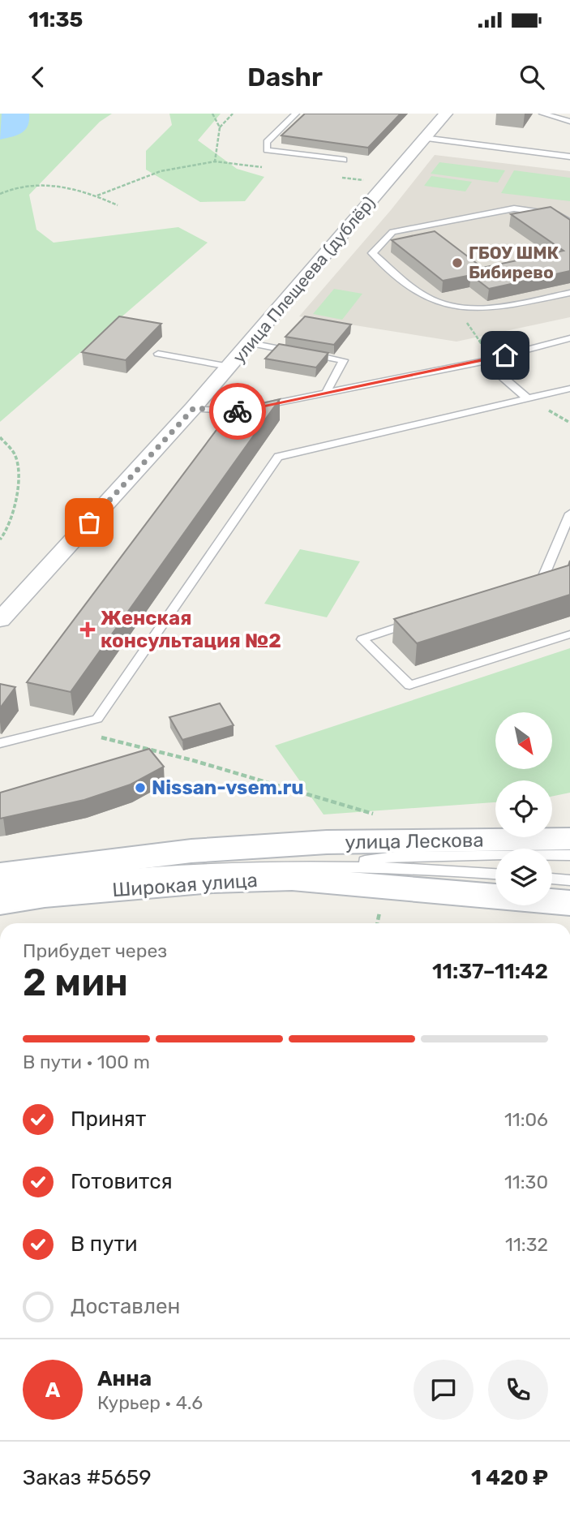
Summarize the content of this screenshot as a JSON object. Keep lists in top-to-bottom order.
{
  "streets": {
    "main road": ["улица Лескова", "Широкая улица"],
    "street": ["улица Плещеева (дублёр)"]
  },
  "crossings": [
    ["улица Лескова", "Широкая улица"]
  ],
  "places": {
    "other": ["ГБОУ ШМК Бибирево", "Nissan-vsem.ru"],
    "health": ["Женская консультация №2"]
  },
  "north": "bottom right",
  "page": {
    "status": "11:35",
    "header": "Dashr",
    "heading": ["2 мин", "Прибудет через", "11:37–11:42"],
    "panel": [
      "Анна",
      "Курьер · 4.6",
      "Заказ #5659",
      "1 420 ₽"
    ],
    "bar": "В пути · 100 m",
    "list": [
      ["Принят", "11:06"],
      ["Готовится", "11:30"],
      ["В пути", "11:32"],
      "Доставлен"
    ],
    "round": "А"
  }
}
